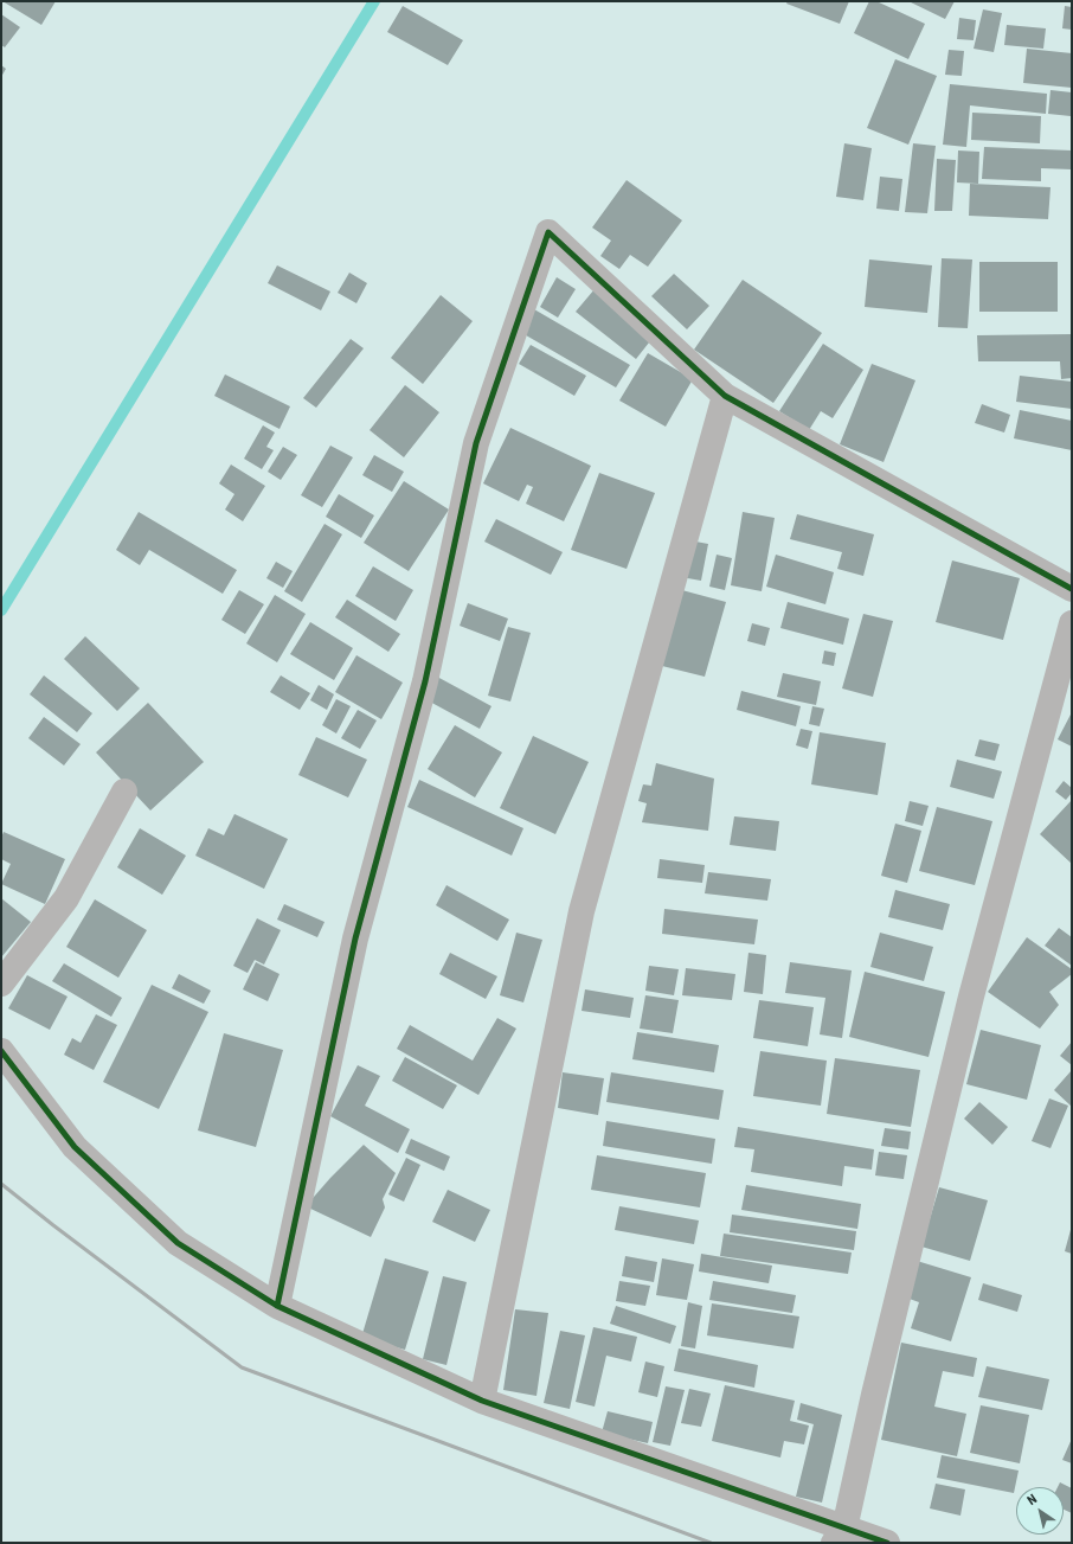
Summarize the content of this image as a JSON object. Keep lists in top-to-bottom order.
{
  "north": "top left"
}
